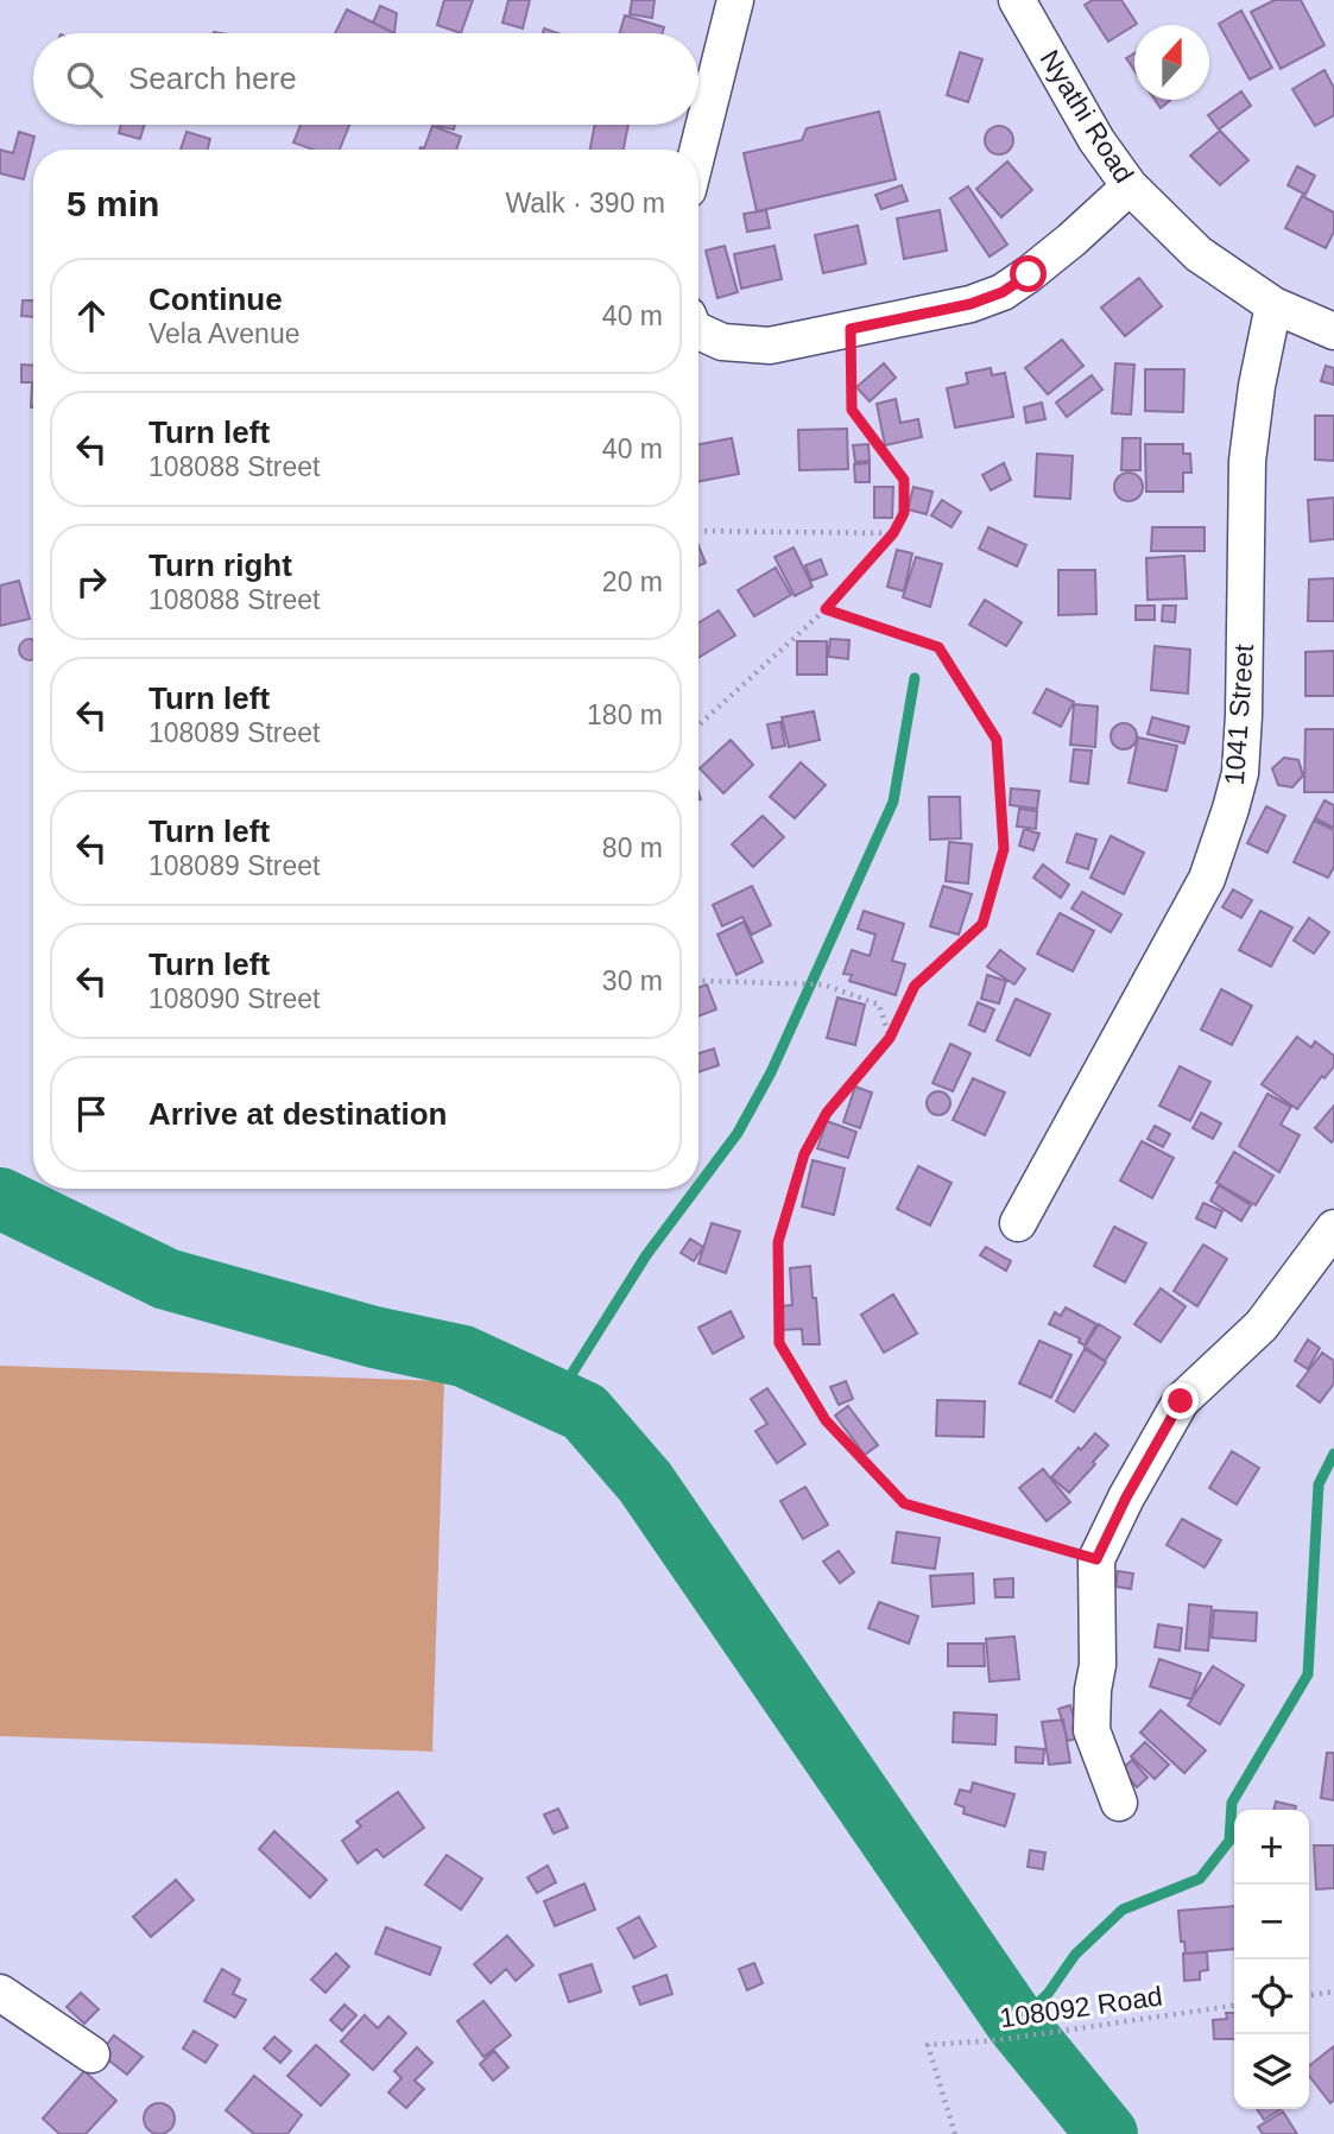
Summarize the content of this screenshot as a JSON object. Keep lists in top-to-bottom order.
{
  "streets": {
    "street": ["Nyathi Road", "1041 Street"],
    "path": ["108092 Road"]
  },
  "crossings": [
    ["Nyathi Road", "1041 Street"]
  ],
  "north": "top",
  "page": {
    "search": "Search here",
    "heading": ["5 min", "Walk · 390 m"],
    "list": [
      ["Continue", "Vela Avenue", "40 m"],
      ["Turn left", "108088 Street", "40 m"],
      ["Turn right", "108088 Street", "20 m"],
      ["Turn left", "108089 Street", "180 m"],
      ["Turn left", "108089 Street", "80 m"],
      ["Turn left", "108090 Street", "30 m"],
      "Arrive at destination"
    ],
    "map_buttons": ["+", "−"]
  }
}
